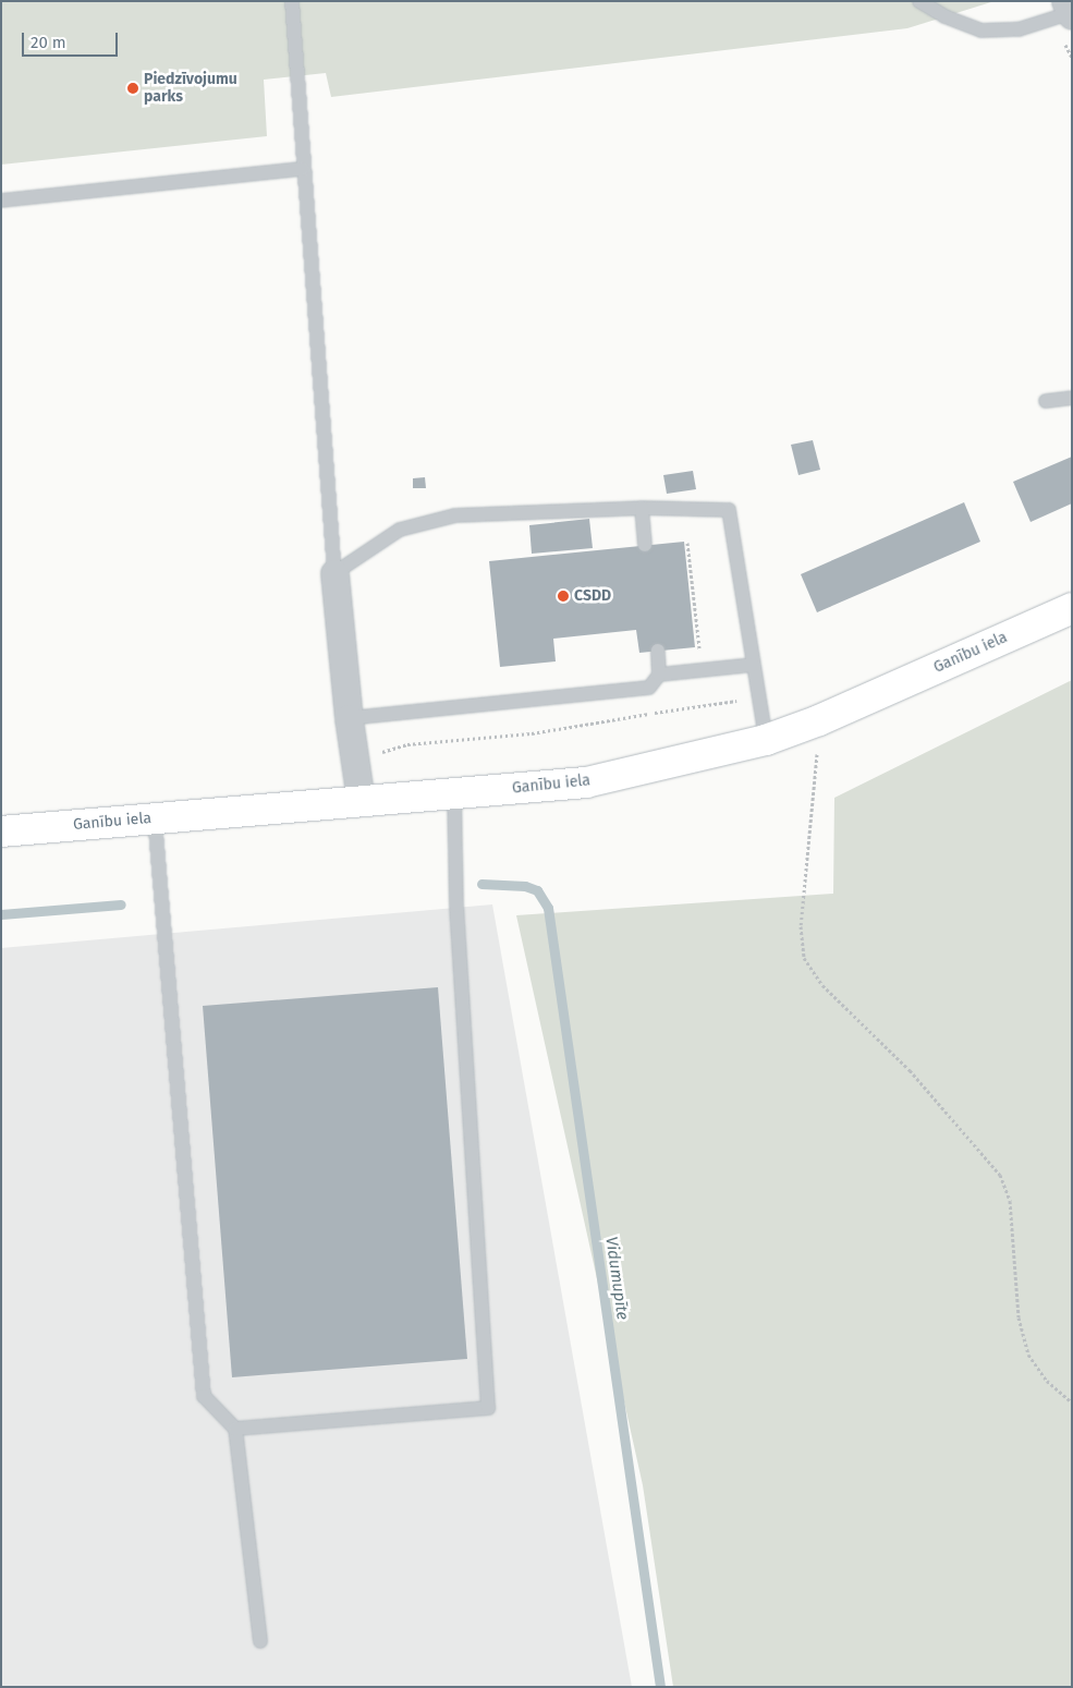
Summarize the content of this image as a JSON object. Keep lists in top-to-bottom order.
{
  "streets": {
    "street": ["Ganību iela"]
  },
  "water": ["Vidumupīte"],
  "places": ["Piedzīvojumu parks", "CSDD"],
  "scale_bar": "20 m"
}
